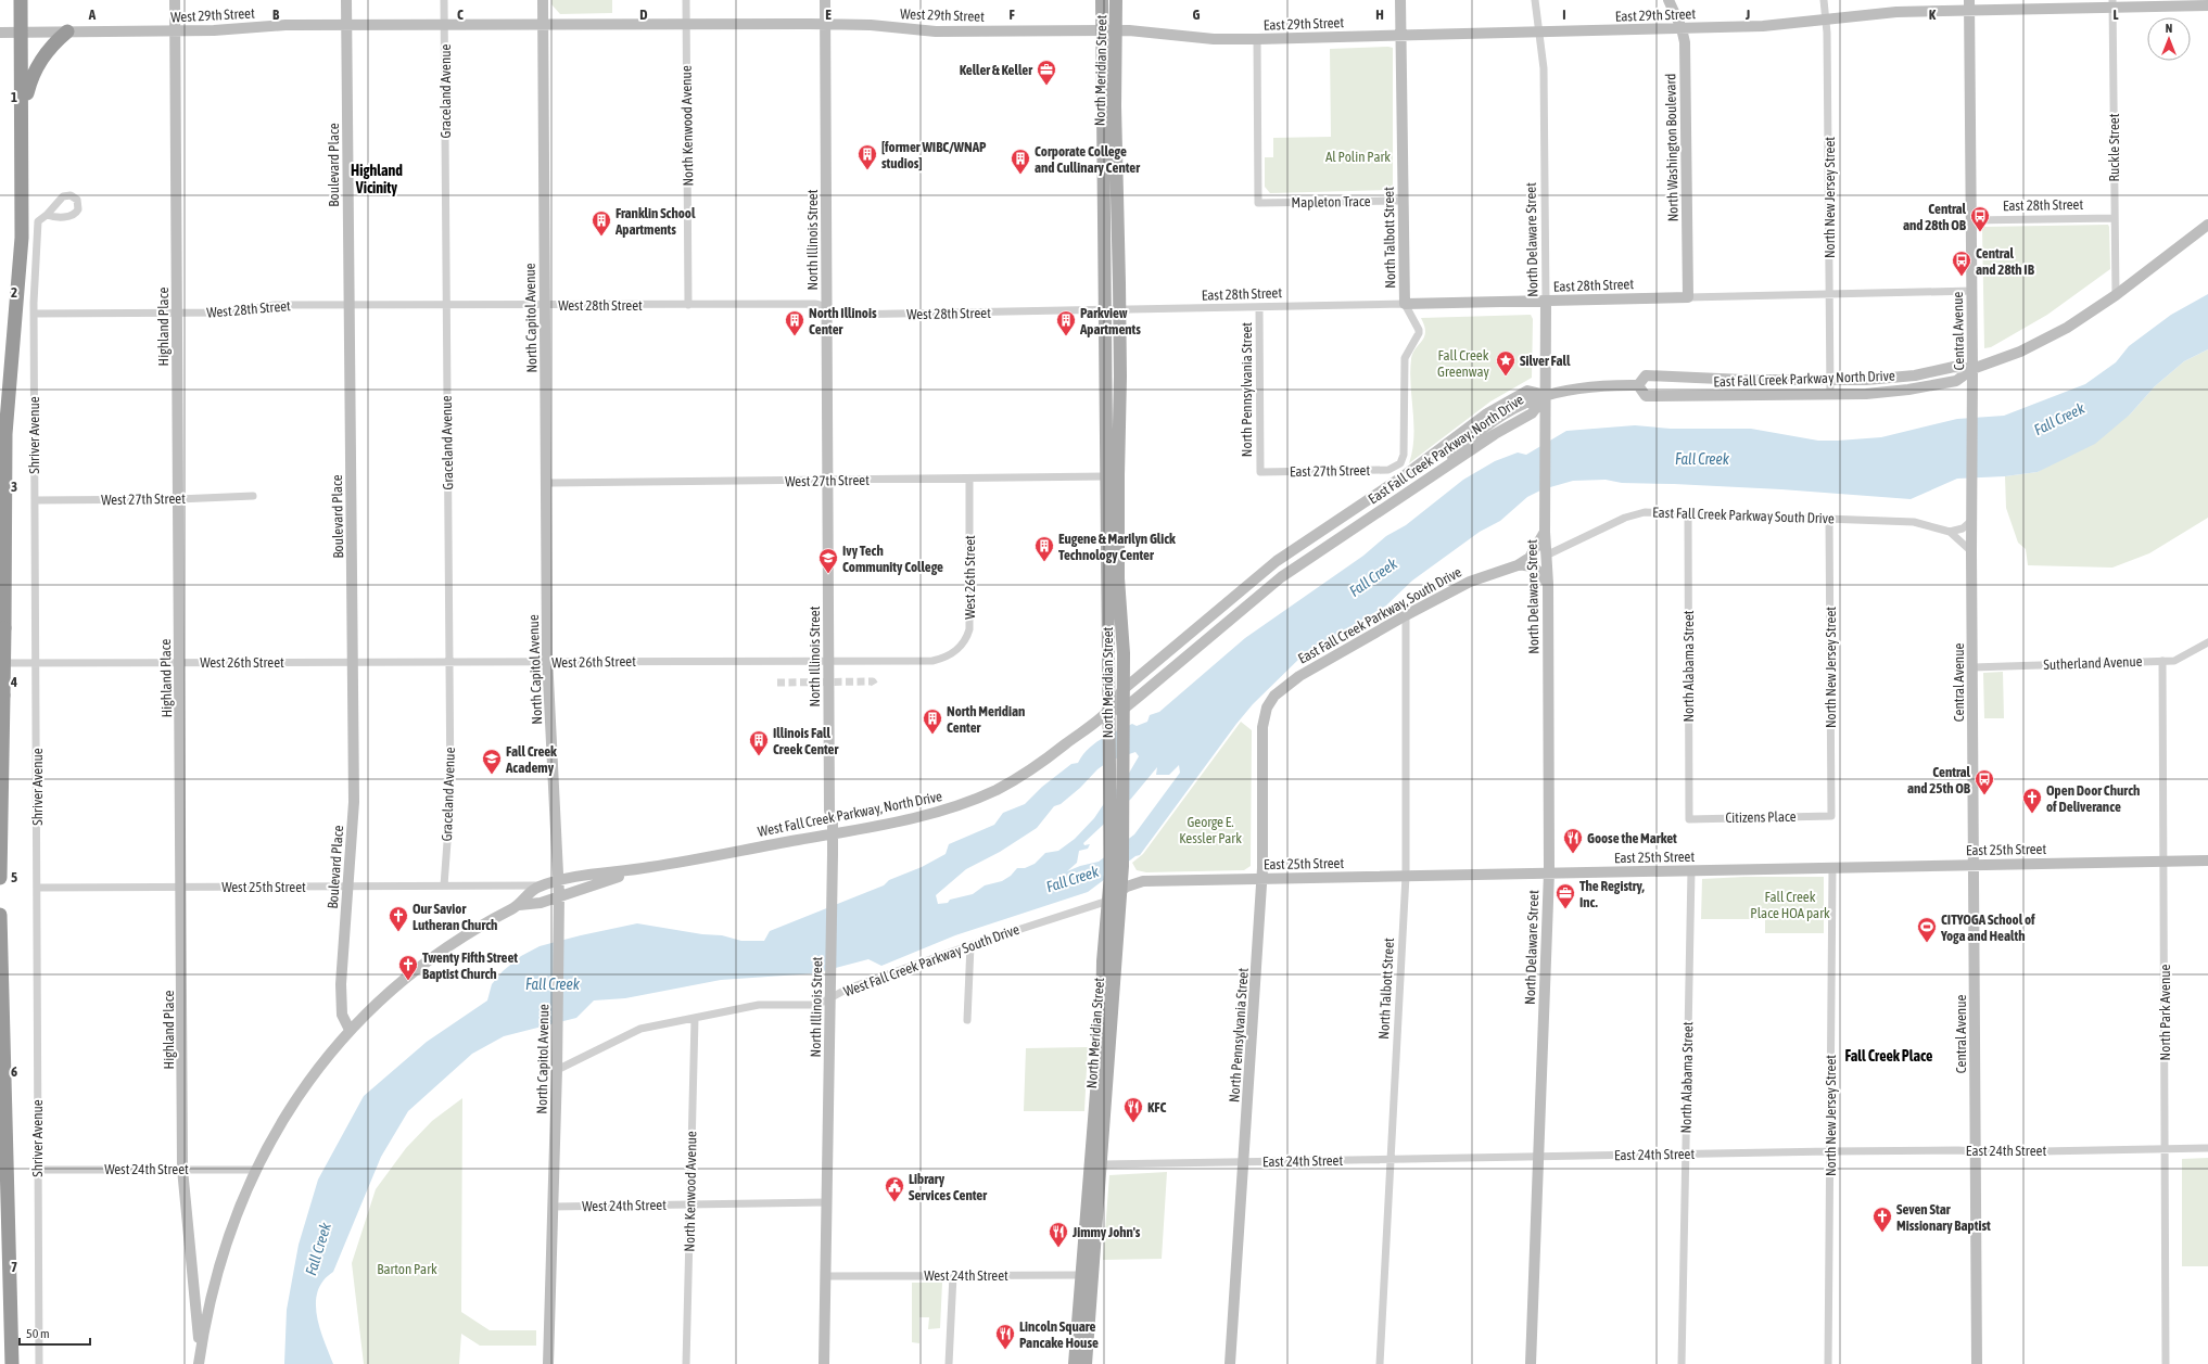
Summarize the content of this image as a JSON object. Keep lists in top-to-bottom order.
{
  "streets": {
    "main road": [
      "West 29th Street",
      "East 29th Street",
      "North Meridian Street",
      "North Washington Boulevard",
      "Boulevard Place",
      "East 28th Street",
      "North Talbott Street",
      "North Illinois Street",
      "North Delaware Street",
      "North Capitol Avenue",
      "Highland Place",
      "Central Avenue",
      "East Fall Creek Parkway North Drive",
      "North Pennsylvania Street",
      "East Fall Creek Parkway, North Drive",
      "East Fall Creek Parkway, South Drive",
      "West Fall Creek Parkway, North Drive",
      "East 25th Street"
    ],
    "street": [
      "Graceland Avenue",
      "North Kenwood Avenue",
      "Ruckle Street",
      "North New Jersey Street",
      "Mapleton Trace",
      "West 28th Street",
      "Shriver Avenue",
      "East 27th Street",
      "West 27th Street",
      "East Fall Creek Parkway South Drive",
      "West 26th Street",
      "Sutherland Avenue",
      "North Alabama Street",
      "Citizens Place",
      "West 25th Street",
      "West Fall Creek Parkway South Drive",
      "North Park Avenue",
      "East 24th Street",
      "West 24th Street"
    ]
  },
  "crossings": [
    ["West 29th Street", "East 29th Street"],
    ["West 29th Street", "North Meridian Street"],
    ["West 29th Street", "Graceland Avenue"],
    ["West 29th Street", "North Kenwood Avenue"],
    ["West 29th Street", "Boulevard Place"],
    ["West 29th Street", "North Illinois Street"],
    ["West 29th Street", "North Capitol Avenue"],
    ["West 29th Street", "Highland Place"],
    ["East 29th Street", "North Meridian Street"],
    ["East 29th Street", "North Washington Boulevard"],
    ["East 29th Street", "Ruckle Street"],
    ["East 29th Street", "North New Jersey Street"],
    ["East 29th Street", "Mapleton Trace"],
    ["East 29th Street", "North Talbott Street"],
    ["East 29th Street", "North Delaware Street"],
    ["East 29th Street", "Central Avenue"],
    ["North Meridian Street", "East 28th Street"],
    ["North Meridian Street", "West 28th Street"],
    ["North Meridian Street", "East Fall Creek Parkway, North Drive"],
    ["North Meridian Street", "West 27th Street"],
    ["North Meridian Street", "West Fall Creek Parkway, North Drive"],
    ["North Meridian Street", "East 25th Street"],
    ["North Meridian Street", "West Fall Creek Parkway South Drive"],
    ["North Meridian Street", "East 24th Street"],
    ["North Meridian Street", "West 24th Street"],
    ["Graceland Avenue", "West 28th Street"],
    ["Graceland Avenue", "West 26th Street"],
    ["Graceland Avenue", "West 25th Street"],
    ["North Kenwood Avenue", "West 28th Street"],
    ["North Kenwood Avenue", "West Fall Creek Parkway South Drive"],
    ["North Kenwood Avenue", "West 24th Street"],
    ["North Washington Boulevard", "East 28th Street"],
    ["Ruckle Street", "East 28th Street"],
    ["Ruckle Street", "East Fall Creek Parkway North Drive"],
    ["Boulevard Place", "West 28th Street"],
    ["Boulevard Place", "West 26th Street"],
    ["Boulevard Place", "West Fall Creek Parkway, North Drive"],
    ["Boulevard Place", "West 25th Street"],
    ["North New Jersey Street", "East 28th Street"],
    ["North New Jersey Street", "East Fall Creek Parkway North Drive"],
    ["North New Jersey Street", "East Fall Creek Parkway South Drive"],
    ["North New Jersey Street", "Citizens Place"],
    ["North New Jersey Street", "East 25th Street"],
    ["North New Jersey Street", "East 24th Street"],
    ["Mapleton Trace", "North Talbott Street"],
    ["East 28th Street", "North Talbott Street"],
    ["East 28th Street", "North Delaware Street"],
    ["East 28th Street", "West 28th Street"],
    ["East 28th Street", "Central Avenue"],
    ["East 28th Street", "North Pennsylvania Street"],
    ["North Talbott Street", "East 27th Street"],
    ["North Talbott Street", "East Fall Creek Parkway, South Drive"],
    ["North Talbott Street", "East 25th Street"],
    ["North Talbott Street", "East 24th Street"],
    ["North Illinois Street", "West 28th Street"],
    ["North Illinois Street", "West 27th Street"],
    ["North Illinois Street", "West 26th Street"],
    ["North Illinois Street", "West Fall Creek Parkway, North Drive"],
    ["North Illinois Street", "West Fall Creek Parkway South Drive"],
    ["North Illinois Street", "West 24th Street"],
    ["North Delaware Street", "East Fall Creek Parkway North Drive"],
    ["North Delaware Street", "East Fall Creek Parkway, North Drive"],
    ["North Delaware Street", "East Fall Creek Parkway South Drive"],
    ["North Delaware Street", "East Fall Creek Parkway, South Drive"],
    ["North Delaware Street", "East 25th Street"],
    ["North Delaware Street", "East 24th Street"],
    ["West 28th Street", "North Capitol Avenue"],
    ["West 28th Street", "Highland Place"],
    ["West 28th Street", "Shriver Avenue"],
    ["North Capitol Avenue", "West 27th Street"],
    ["North Capitol Avenue", "West 26th Street"],
    ["North Capitol Avenue", "West Fall Creek Parkway, North Drive"],
    ["North Capitol Avenue", "West Fall Creek Parkway South Drive"],
    ["North Capitol Avenue", "West 24th Street"],
    ["Highland Place", "West 27th Street"],
    ["Highland Place", "West 26th Street"],
    ["Highland Place", "West Fall Creek Parkway, North Drive"],
    ["Highland Place", "West 25th Street"],
    ["Highland Place", "West 24th Street"],
    ["Central Avenue", "East Fall Creek Parkway North Drive"],
    ["Central Avenue", "East Fall Creek Parkway South Drive"],
    ["Central Avenue", "Sutherland Avenue"],
    ["Central Avenue", "East 25th Street"],
    ["Central Avenue", "East 24th Street"],
    ["East Fall Creek Parkway North Drive", "East Fall Creek Parkway, North Drive"],
    ["North Pennsylvania Street", "East 27th Street"],
    ["North Pennsylvania Street", "East Fall Creek Parkway, South Drive"],
    ["North Pennsylvania Street", "East 25th Street"],
    ["North Pennsylvania Street", "East 24th Street"],
    ["Shriver Avenue", "West 27th Street"],
    ["Shriver Avenue", "West 26th Street"],
    ["Shriver Avenue", "West 25th Street"],
    ["Shriver Avenue", "West 24th Street"],
    ["East Fall Creek Parkway, North Drive", "West Fall Creek Parkway, North Drive"],
    ["West 27th Street", "West 26th Street"],
    ["East Fall Creek Parkway South Drive", "North Alabama Street"],
    ["Sutherland Avenue", "North Park Avenue"],
    ["North Alabama Street", "Citizens Place"],
    ["North Alabama Street", "East 25th Street"],
    ["North Alabama Street", "East 24th Street"],
    ["West Fall Creek Parkway, North Drive", "West 25th Street"],
    ["West Fall Creek Parkway, North Drive", "West 24th Street"],
    ["East 25th Street", "West Fall Creek Parkway South Drive"],
    ["East 25th Street", "North Park Avenue"],
    ["North Park Avenue", "East 24th Street"]
  ],
  "districts": ["Highland Vicinity", "Fall Creek Place"],
  "water": ["Fall Creek"],
  "parks": [
    "Al Polin Park",
    "Fall Creek Greenway",
    "George E. Kessler Park",
    "Fall Creek Place HOA park",
    "Barton Park"
  ],
  "places": {
    "office": ["Keller & Keller", "The Registry, Inc."],
    "building": [
      "[former WIBC/WNAP studios]",
      "Corporate College and Cullinary Center",
      "Franklin School Apartments",
      "North Illinois Center",
      "Parkview Apartments",
      "Eugene & Marilyn Glick Technology Center",
      "North Meridian Center",
      "Illinois Fall Creek Center"
    ],
    "bus stop": ["Central and 28th OB", "Central and 28th IB", "Central and 25th OB"],
    "place": ["Silver Fall"],
    "school or university": ["Ivy Tech Community College", "Fall Creek Academy"],
    "church": [
      "Open Door Church of Deliverance",
      "Our Savior Lutheran Church",
      "Twenty Fifth Street Baptist Church",
      "Seven Star Missionary Baptist"
    ],
    "restaurant": [
      "Goose the Market",
      "KFC",
      "Jimmy John's",
      "Lincoln Square Pancake House"
    ],
    "sports": ["CITYOGA School of Yoga and Health"],
    "public building": ["Library Services Center"]
  },
  "scale_bar": "50 m",
  "north": "top",
  "grid": {
    "columns": [
      "A",
      "B",
      "C",
      "D",
      "E",
      "F",
      "G",
      "H",
      "I",
      "J",
      "K",
      "L"
    ],
    "rows": [
      "1",
      "2",
      "3",
      "4",
      "5",
      "6",
      "7"
    ]
  }
}
